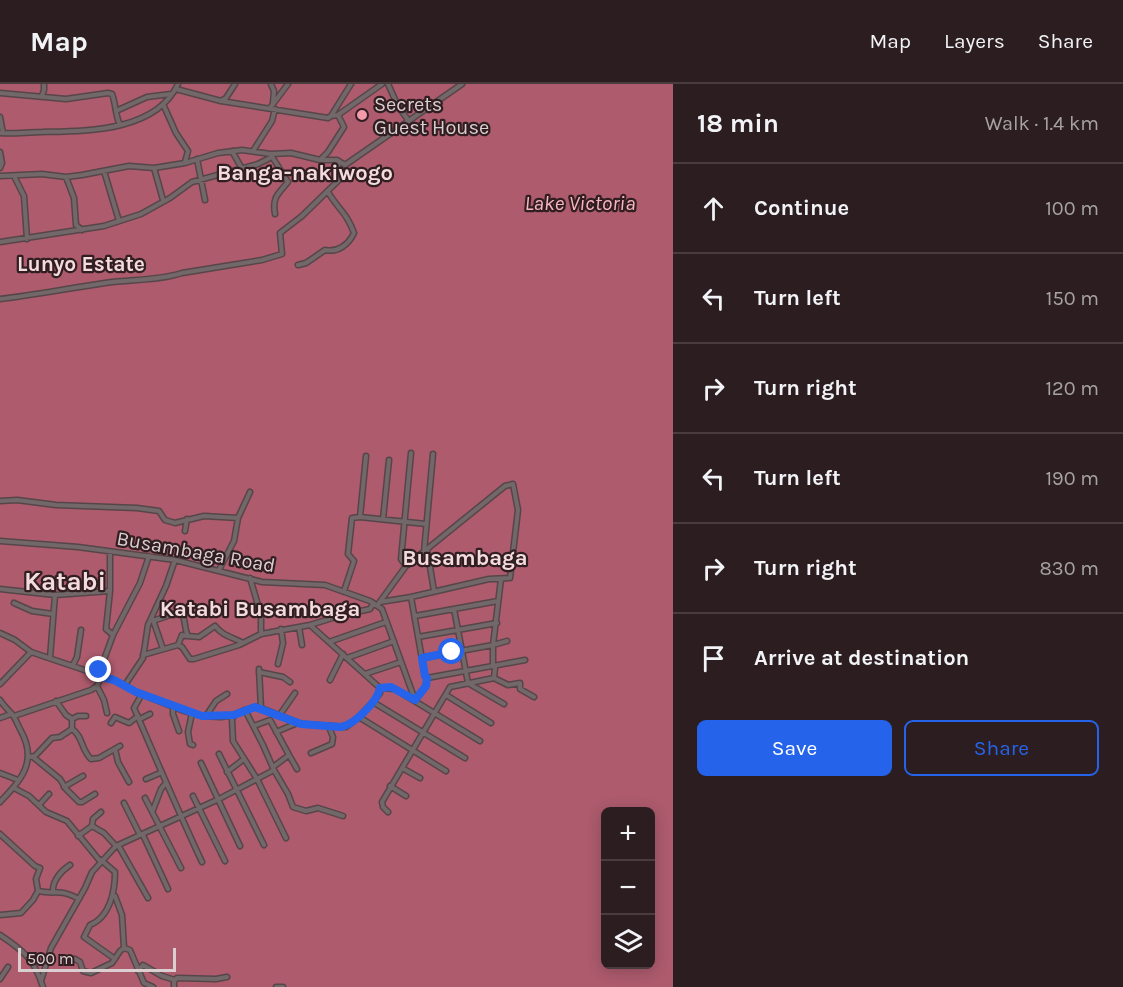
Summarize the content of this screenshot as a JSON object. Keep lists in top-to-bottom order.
{
  "streets": {
    "street": ["Busambaga Road"]
  },
  "districts": [
    "Banga-nakiwogo",
    "Lunyo Estate",
    "Busambaga",
    "Katabi",
    "Katabi Busambaga"
  ],
  "water": ["Lake Victoria"],
  "places": ["Secrets Guest House"],
  "scale_bar": "500 m",
  "page": {
    "header": "Map",
    "nav": ["Map", "Layers", "Share"],
    "heading": ["18 min", "Walk · 1.4 km"],
    "list": [
      ["Continue", "100 m"],
      ["Turn left", "150 m"],
      ["Turn right", "120 m"],
      ["Turn left", "190 m"],
      ["Turn right", "830 m"],
      "Arrive at destination"
    ],
    "buttons": ["Save", "Share"],
    "map_buttons": ["+", "−"],
    "scale": "500 m"
  }
}
